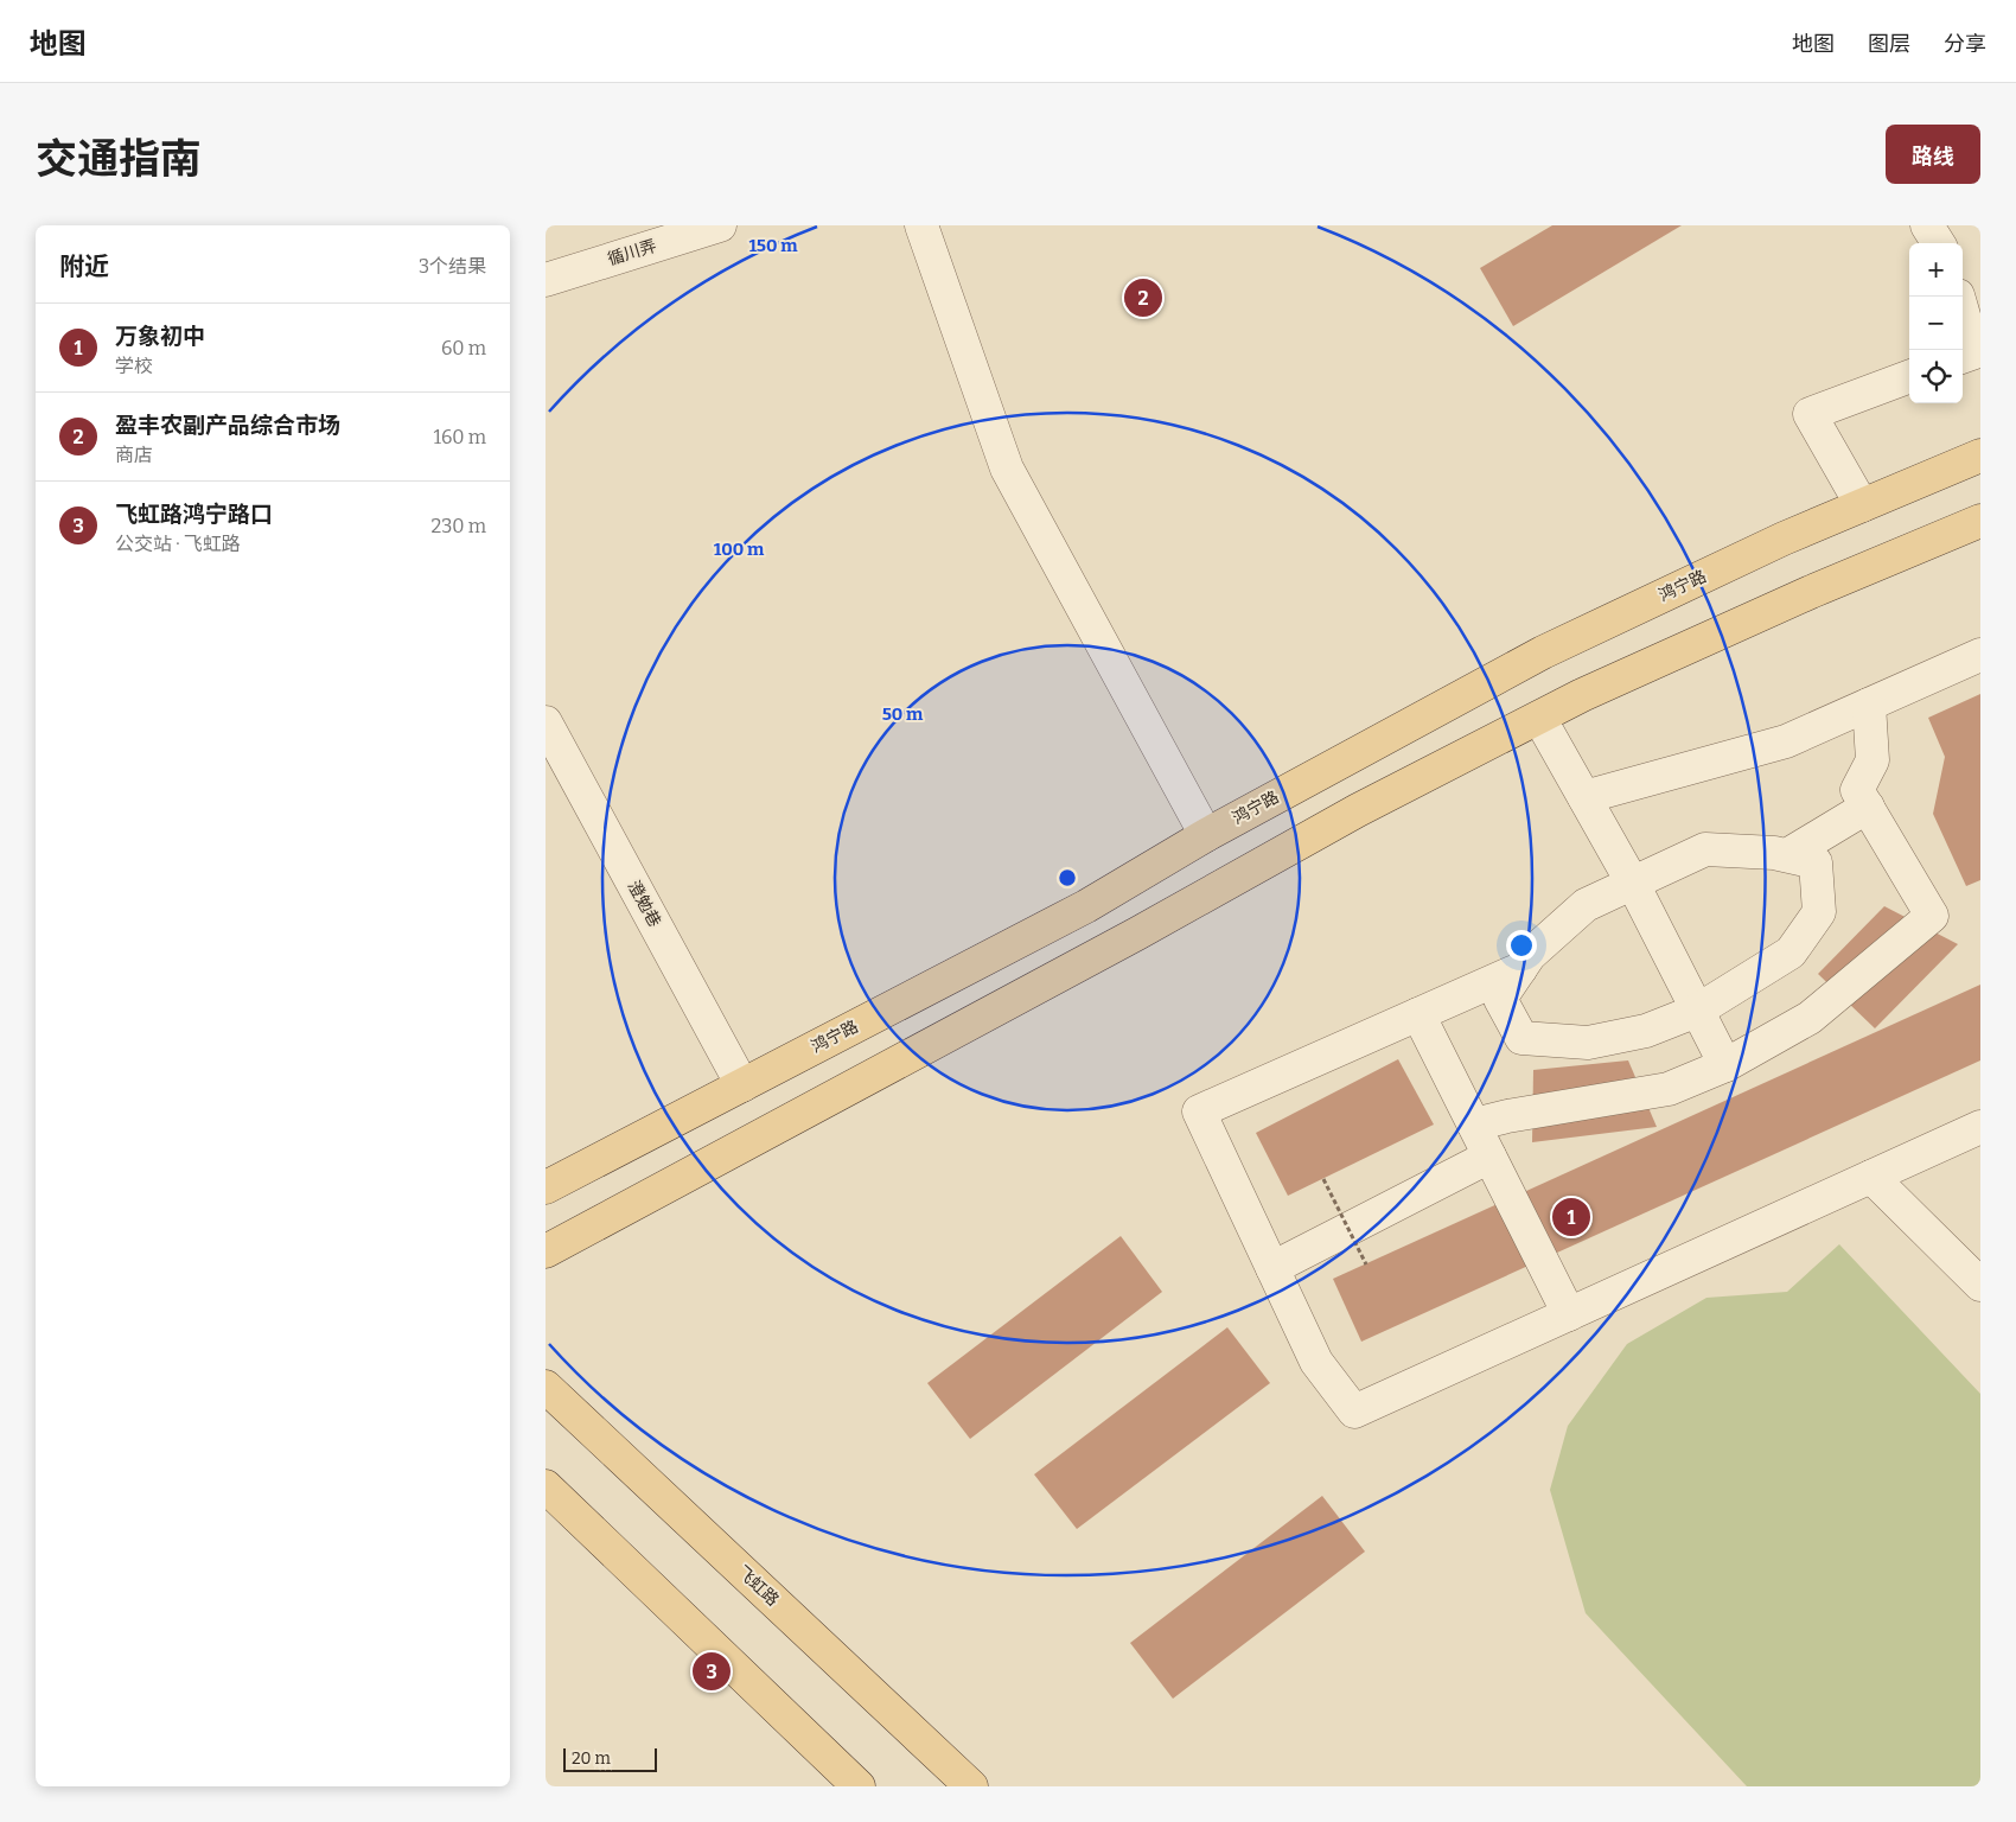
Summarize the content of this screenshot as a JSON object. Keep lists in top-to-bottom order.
{
  "streets": {
    "main road": ["鸿宁路", "飞虹路"],
    "street": ["循川弄", "澄勉巷"]
  },
  "crossings": [
    ["鸿宁路", "澄勉巷"]
  ],
  "scale_bar": "20 m",
  "page": {
    "header": "地图",
    "nav": ["地图", "图层", "分享"],
    "title": "交通指南",
    "buttons": "路线",
    "heading": ["附近", "3个结果"],
    "map_buttons": ["+", "−"],
    "pins": ["2", "1", "3"],
    "list": [
      {
        "mark": "1",
        "name": "万象初中",
        "note": "学校",
        "value": "60 m"
      },
      {
        "mark": "2",
        "name": "盈丰农副产品综合市场",
        "note": "商店",
        "value": "160 m"
      },
      {
        "mark": "3",
        "name": "飞虹路鸿宁路口",
        "note": "公交站 · 飞虹路",
        "value": "230 m"
      }
    ],
    "scale": "20 m"
  },
  "rings": ["150 m", "100 m", "50 m"]
}
